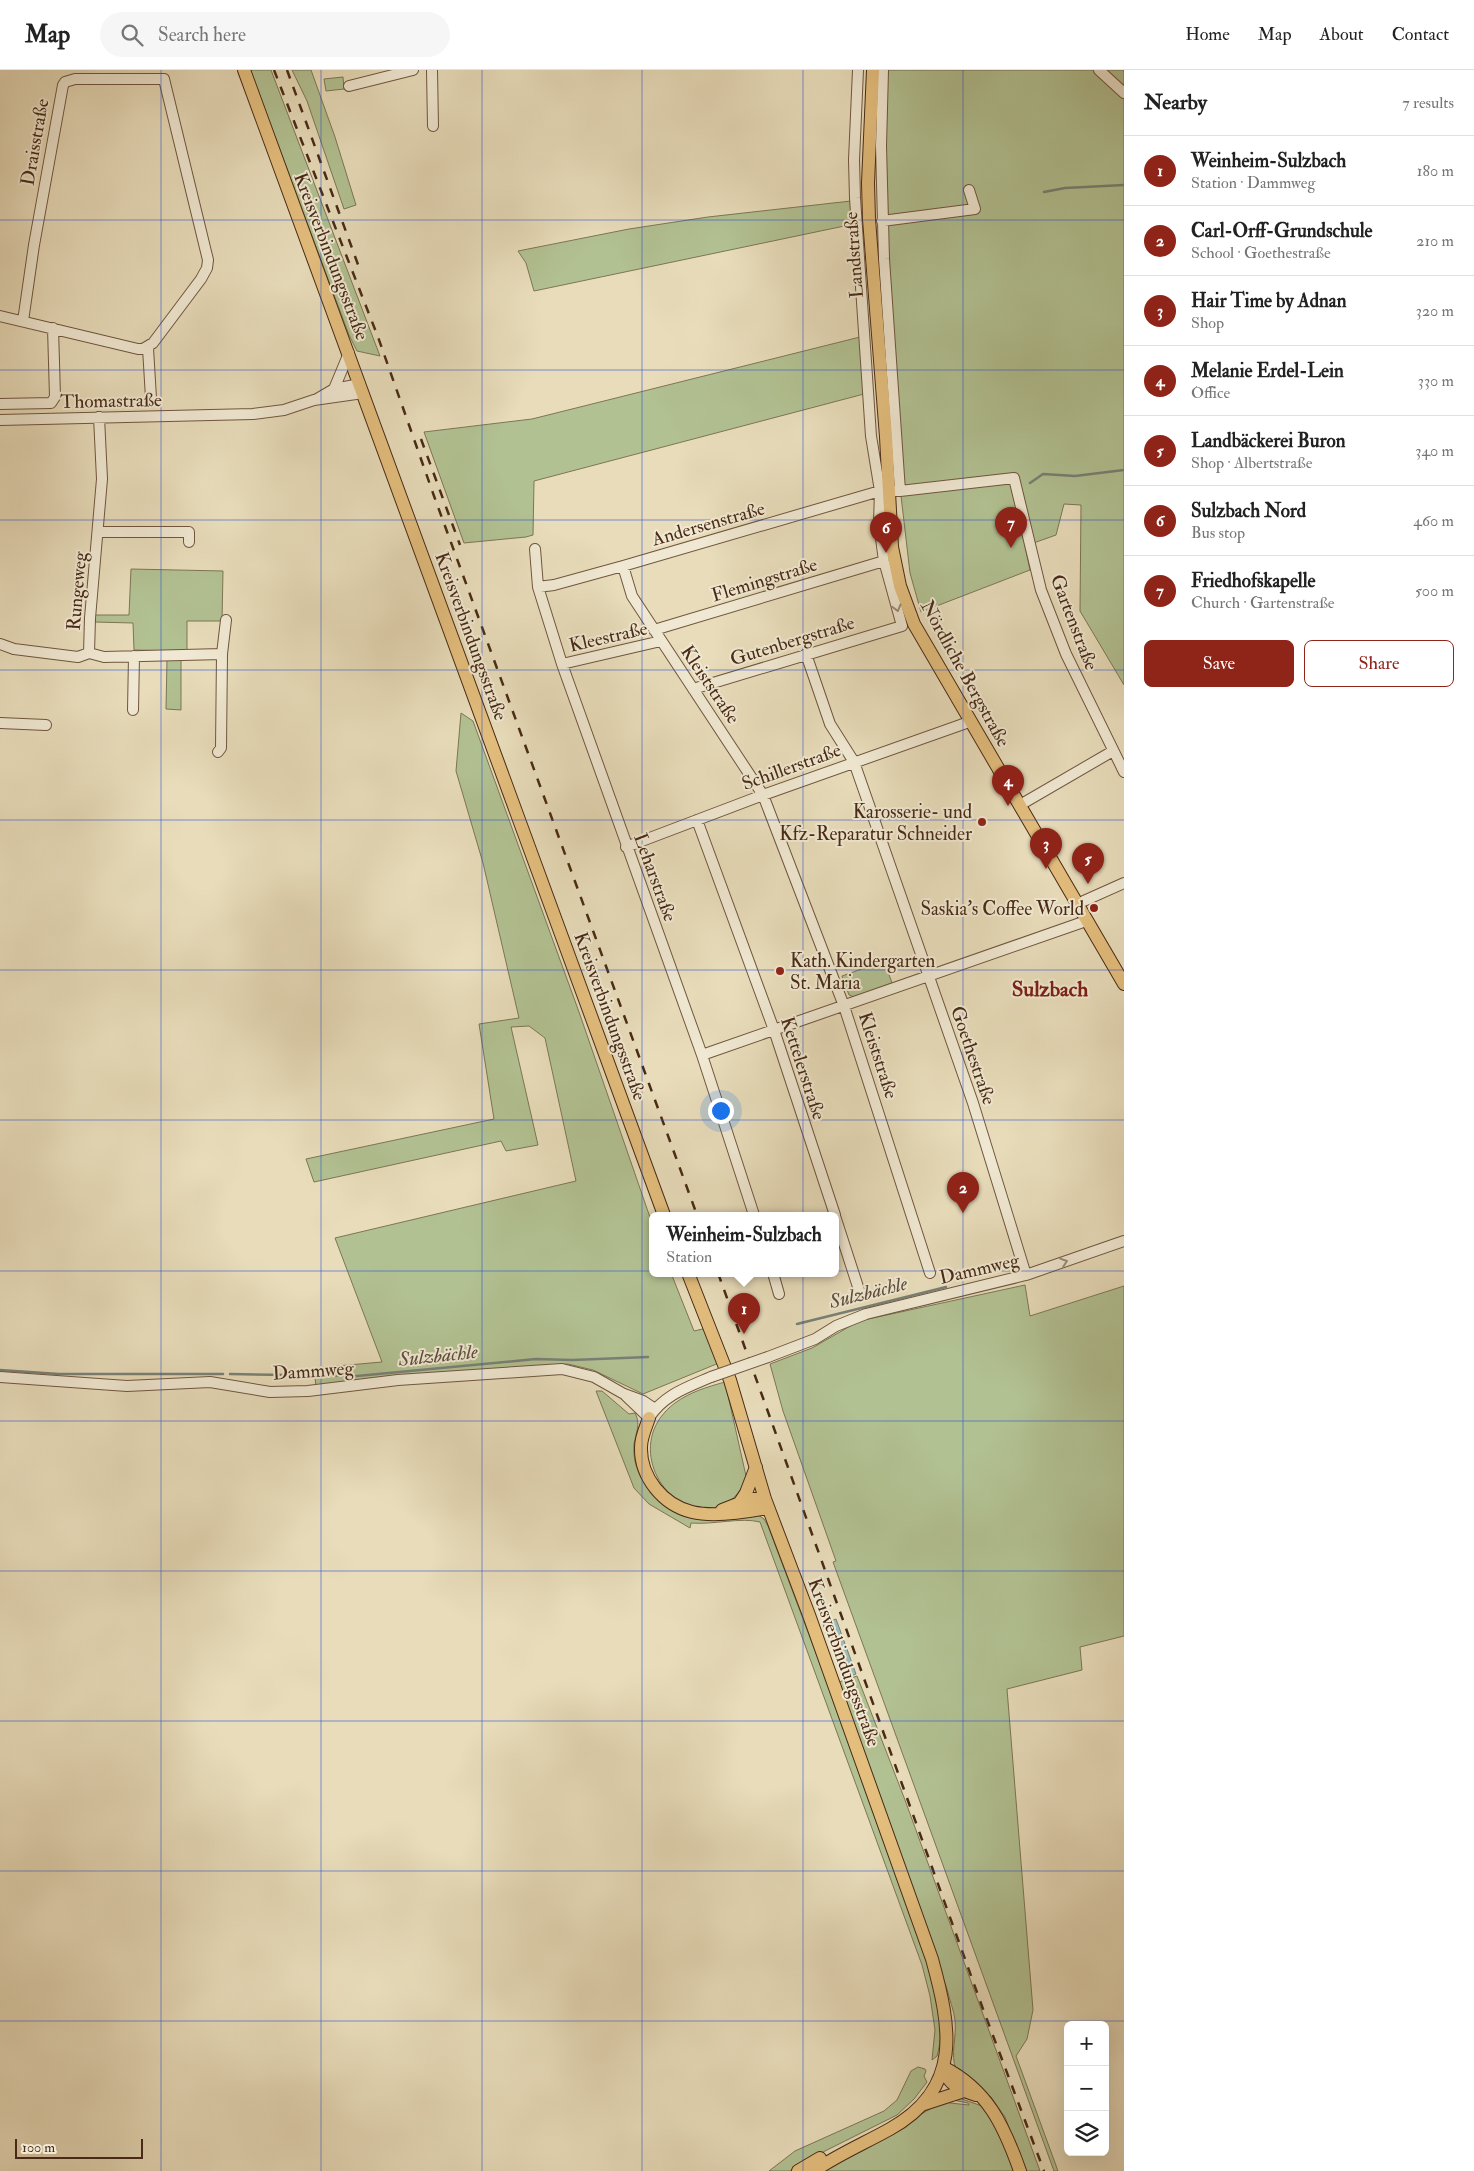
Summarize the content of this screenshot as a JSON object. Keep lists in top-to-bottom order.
{
  "streets": {
    "main road": ["Landstraße", "Kreisverbindungsstraße", "Nördliche Bergstraße"],
    "street": [
      "Draisstraße",
      "Thomastraße",
      "Andersenstraße",
      "Flemingstraße",
      "Rungeweg",
      "Gartenstraße",
      "Kleestraße",
      "Gutenbergstraße",
      "Kleiststraße",
      "Schillerstraße",
      "Leharstraße",
      "Goethestraße",
      "Kettelerstraße",
      "Dammweg"
    ]
  },
  "crossings": [
    ["Landstraße", "Nördliche Bergstraße"],
    ["Thomastraße", "Rungeweg"],
    ["Andersenstraße", "Gartenstraße"],
    ["Andersenstraße", "Nördliche Bergstraße"],
    ["Andersenstraße", "Kleiststraße"],
    ["Andersenstraße", "Leharstraße"],
    ["Flemingstraße", "Gutenbergstraße"],
    ["Flemingstraße", "Kleiststraße"],
    ["Kleestraße", "Kleiststraße"],
    ["Kleestraße", "Leharstraße"],
    ["Gutenbergstraße", "Kleiststraße"],
    ["Gutenbergstraße", "Goethestraße"],
    ["Nördliche Bergstraße", "Schillerstraße"],
    ["Kleiststraße", "Schillerstraße"],
    ["Schillerstraße", "Leharstraße"],
    ["Schillerstraße", "Goethestraße"],
    ["Schillerstraße", "Kettelerstraße"],
    ["Goethestraße", "Dammweg"]
  ],
  "districts": ["Sulzbach"],
  "water": ["Sulzbächle"],
  "places": ["Karosserie- und Kfz-Reparatur Schneider", "Saskia's Coffee World", "Kath. Kindergarten St. Maria"],
  "scale_bar": "100 m",
  "page": {
    "header": "Map",
    "search": "Search here",
    "nav": [
      "Home",
      "Map",
      "About",
      "Contact"
    ],
    "heading": ["Nearby", "7 results"],
    "list": [
      {
        "mark": "1",
        "name": "Weinheim-Sulzbach",
        "note": "Station · Dammweg",
        "value": "180 m"
      },
      {
        "mark": "2",
        "name": "Carl-Orff-Grundschule",
        "note": "School · Goethestraße",
        "value": "210 m"
      },
      {
        "mark": "3",
        "name": "Hair Time by Adnan",
        "note": "Shop",
        "value": "320 m"
      },
      {
        "mark": "4",
        "name": "Melanie Erdel-Lein",
        "note": "Office",
        "value": "330 m"
      },
      {
        "mark": "5",
        "name": "Landbäckerei Buron",
        "note": "Shop · Albertstraße",
        "value": "340 m"
      },
      {
        "mark": "6",
        "name": "Sulzbach Nord",
        "note": "Bus stop",
        "value": "460 m"
      },
      {
        "mark": "7",
        "name": "Friedhofskapelle",
        "note": "Church · Gartenstraße",
        "value": "500 m"
      }
    ],
    "pins": [
      "7",
      "6",
      "4",
      "3",
      "5",
      "2",
      "1"
    ],
    "buttons": ["Save", "Share"],
    "popup": ["Weinheim-Sulzbach", "Station"],
    "map_buttons": ["+", "−"],
    "scale": "100 m"
  }
}
